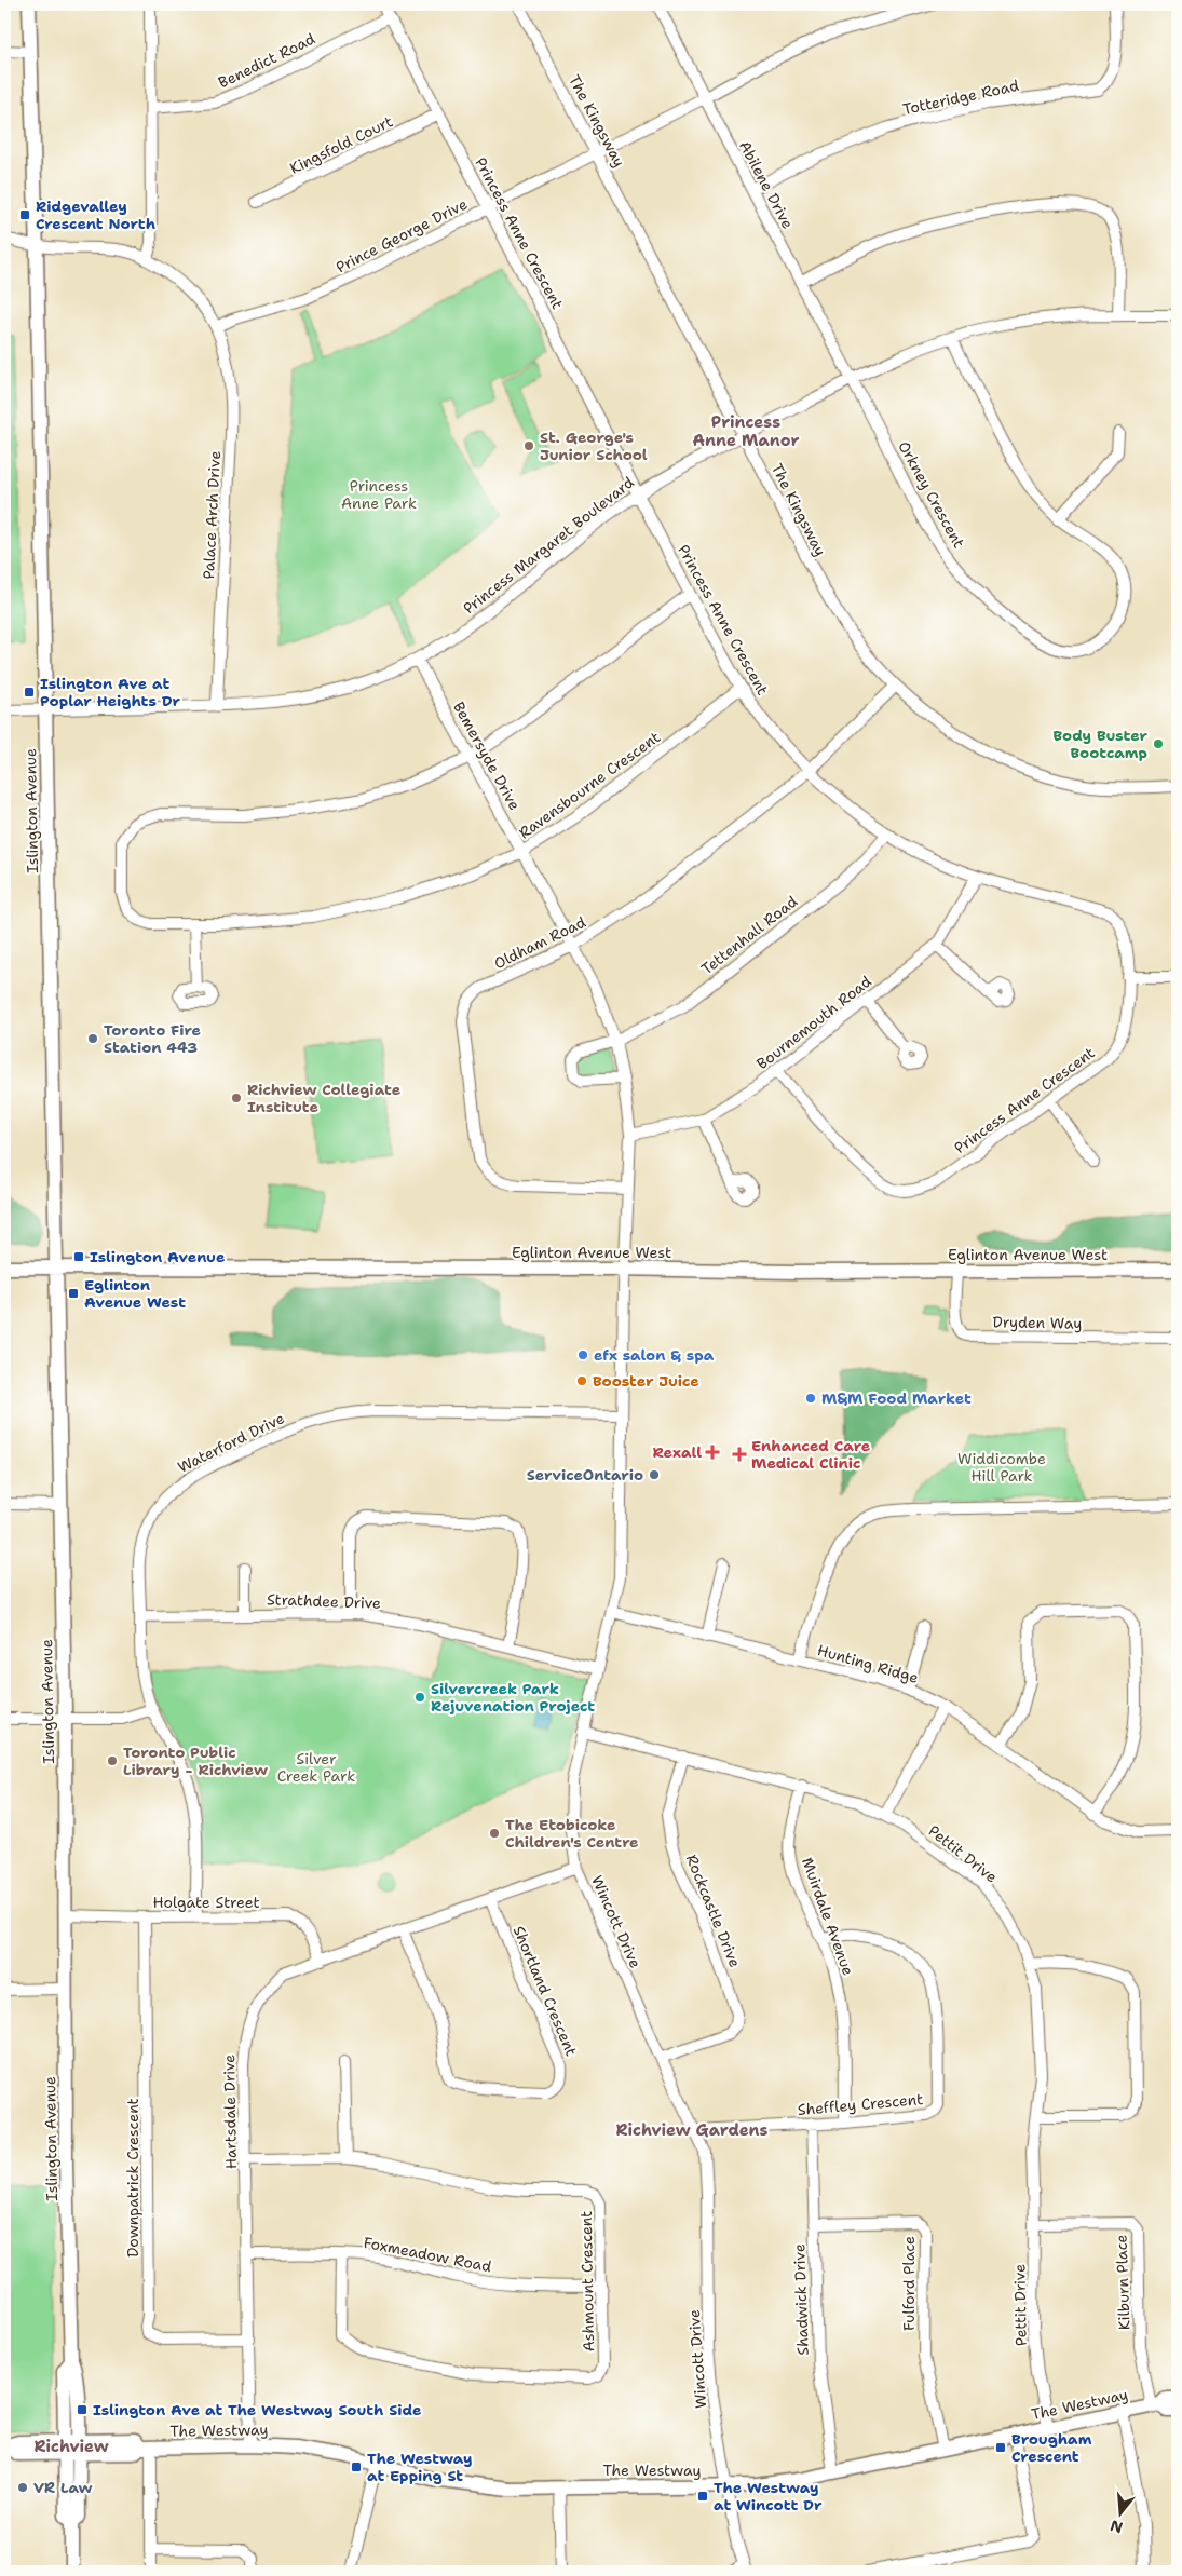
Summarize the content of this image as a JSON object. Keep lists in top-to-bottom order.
{
  "streets": {
    "main road": ["Islington Avenue", "Eglinton Avenue West", "The Westway"],
    "street": [
      "Benedict Road",
      "Totteridge Road",
      "The Kingsway",
      "Kingsfold Court",
      "Abilene Drive",
      "Princess Anne Crescent",
      "Prince George Drive",
      "Orkney Crescent",
      "Palace Arch Drive",
      "Princess Margaret Boulevard",
      "Bemersyde Drive",
      "Ravensbourne Crescent",
      "Tettenhall Road",
      "Oldham Road",
      "Bournemouth Road",
      "Dryden Way",
      "Waterford Drive",
      "Strathdee Drive",
      "Hunting Ridge",
      "Pettit Drive",
      "Holgate Street",
      "Rockcastle Drive",
      "Muirdale Avenue",
      "Wincott Drive",
      "Shortland Crescent",
      "Sheffley Crescent",
      "Hartsdale Drive",
      "Downpatrick Crescent",
      "Foxmeadow Road",
      "Ashmount Crescent",
      "Kilburn Place",
      "Fulford Place",
      "Shadwick Drive"
    ]
  },
  "crossings": [
    ["Benedict Road", "Princess Anne Crescent"],
    ["Totteridge Road", "Abilene Drive"],
    ["The Kingsway", "Prince George Drive"],
    ["The Kingsway", "Princess Margaret Boulevard"],
    ["The Kingsway", "Oldham Road"],
    ["Kingsfold Court", "Princess Anne Crescent"],
    ["Abilene Drive", "Prince George Drive"],
    ["Abilene Drive", "Orkney Crescent"],
    ["Abilene Drive", "Princess Margaret Boulevard"],
    ["Princess Anne Crescent", "Prince George Drive"],
    ["Princess Anne Crescent", "Princess Margaret Boulevard"],
    ["Princess Anne Crescent", "Ravensbourne Crescent"],
    ["Princess Anne Crescent", "Tettenhall Road"],
    ["Princess Anne Crescent", "Oldham Road"],
    ["Princess Anne Crescent", "Bournemouth Road"],
    ["Prince George Drive", "Palace Arch Drive"],
    ["Orkney Crescent", "Princess Margaret Boulevard"],
    ["Palace Arch Drive", "Princess Margaret Boulevard"],
    ["Princess Margaret Boulevard", "Bemersyde Drive"],
    ["Princess Margaret Boulevard", "Islington Avenue"],
    ["Bemersyde Drive", "Ravensbourne Crescent"],
    ["Bemersyde Drive", "Tettenhall Road"],
    ["Bemersyde Drive", "Oldham Road"],
    ["Bemersyde Drive", "Bournemouth Road"],
    ["Bemersyde Drive", "Eglinton Avenue West"],
    ["Bemersyde Drive", "Wincott Drive"],
    ["Islington Avenue", "Eglinton Avenue West"],
    ["Islington Avenue", "Holgate Street"],
    ["Islington Avenue", "The Westway"],
    ["Eglinton Avenue West", "Dryden Way"],
    ["Eglinton Avenue West", "Wincott Drive"],
    ["Waterford Drive", "Strathdee Drive"],
    ["Waterford Drive", "Holgate Street"],
    ["Waterford Drive", "Wincott Drive"],
    ["Strathdee Drive", "Wincott Drive"],
    ["Hunting Ridge", "Wincott Drive"],
    ["Pettit Drive", "Rockcastle Drive"],
    ["Pettit Drive", "Muirdale Avenue"],
    ["Pettit Drive", "Wincott Drive"],
    ["Pettit Drive", "Kilburn Place"],
    ["Pettit Drive", "The Westway"],
    ["Holgate Street", "Hartsdale Drive"],
    ["Holgate Street", "Downpatrick Crescent"],
    ["Rockcastle Drive", "Wincott Drive"],
    ["Muirdale Avenue", "Sheffley Crescent"],
    ["Wincott Drive", "Sheffley Crescent"],
    ["Wincott Drive", "Hartsdale Drive"],
    ["Wincott Drive", "The Westway"],
    ["Shortland Crescent", "Hartsdale Drive"],
    ["Sheffley Crescent", "Shadwick Drive"],
    ["Hartsdale Drive", "Downpatrick Crescent"],
    ["Hartsdale Drive", "Foxmeadow Road"],
    ["Hartsdale Drive", "Ashmount Crescent"],
    ["Hartsdale Drive", "The Westway"],
    ["Foxmeadow Road", "Ashmount Crescent"],
    ["Kilburn Place", "The Westway"],
    ["Fulford Place", "Shadwick Drive"],
    ["Fulford Place", "The Westway"],
    ["Shadwick Drive", "The Westway"]
  ],
  "districts": ["Princess Anne Manor", "Richview Gardens", "Richview"],
  "parks": ["Princess Anne Park", "Widdicombe Hill Park", "Silver Creek Park"],
  "places": {
    "transit": [
      "Ridgevalley Crescent North",
      "Islington Ave at Poplar Heights Dr",
      "Islington Avenue",
      "Eglinton Avenue West",
      "Islington Ave at The Westway South Side",
      "Brougham Crescent",
      "The Westway at Epping St",
      "The Westway at Wincott Dr"
    ],
    "other": [
      "St. George's Junior School",
      "Body Buster Bootcamp",
      "Toronto Fire Station 443",
      "Richview Collegiate Institute",
      "efx salon & spa",
      "Booster Juice",
      "M&M Food Market",
      "ServiceOntario",
      "Silvercreek Park Rejuvenation Project",
      "Toronto Public Library - Richview",
      "The Etobicoke Children's Centre",
      "VR Law"
    ],
    "health": ["Rexall", "Enhanced Care Medical Clinic"]
  },
  "north": "bottom"
}
